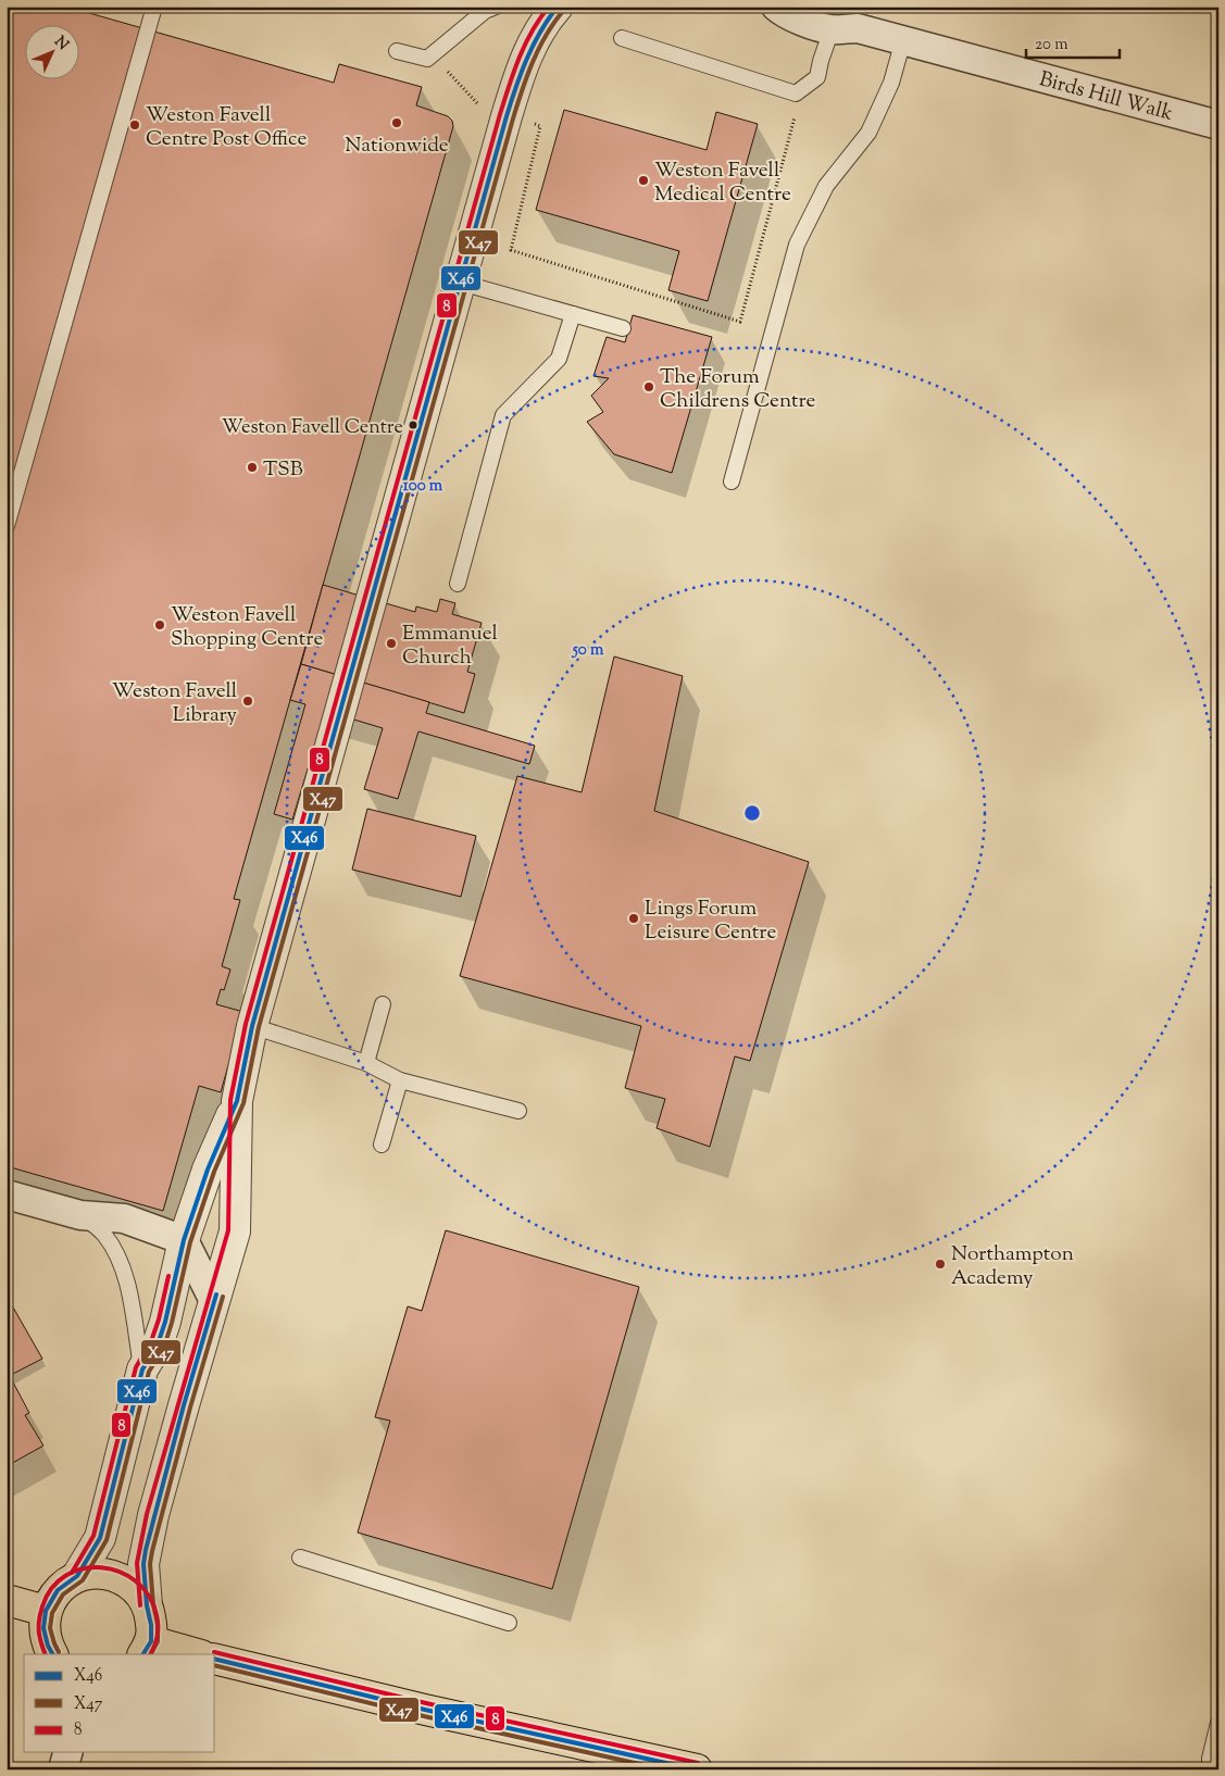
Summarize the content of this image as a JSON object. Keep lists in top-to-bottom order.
{
  "streets": {
    "street": ["Birds Hill Walk"]
  },
  "places": [
    "Nationwide",
    "Weston Favell Centre Post Office",
    "Weston Favell Medical Centre",
    "The Forum Childrens Centre",
    "Weston Favell Centre",
    "TSB",
    "Weston Favell Shopping Centre",
    "Emmanuel Church",
    "Weston Favell Library",
    "Lings Forum Leisure Centre",
    "Northampton Academy"
  ],
  "lines": ["transit line X46", "transit line 8", "transit line X47"],
  "legend": ["X46", "X47", "8"],
  "scale_bar": "20 m",
  "north": "top right",
  "rings": ["100 m", "50 m"]
}
